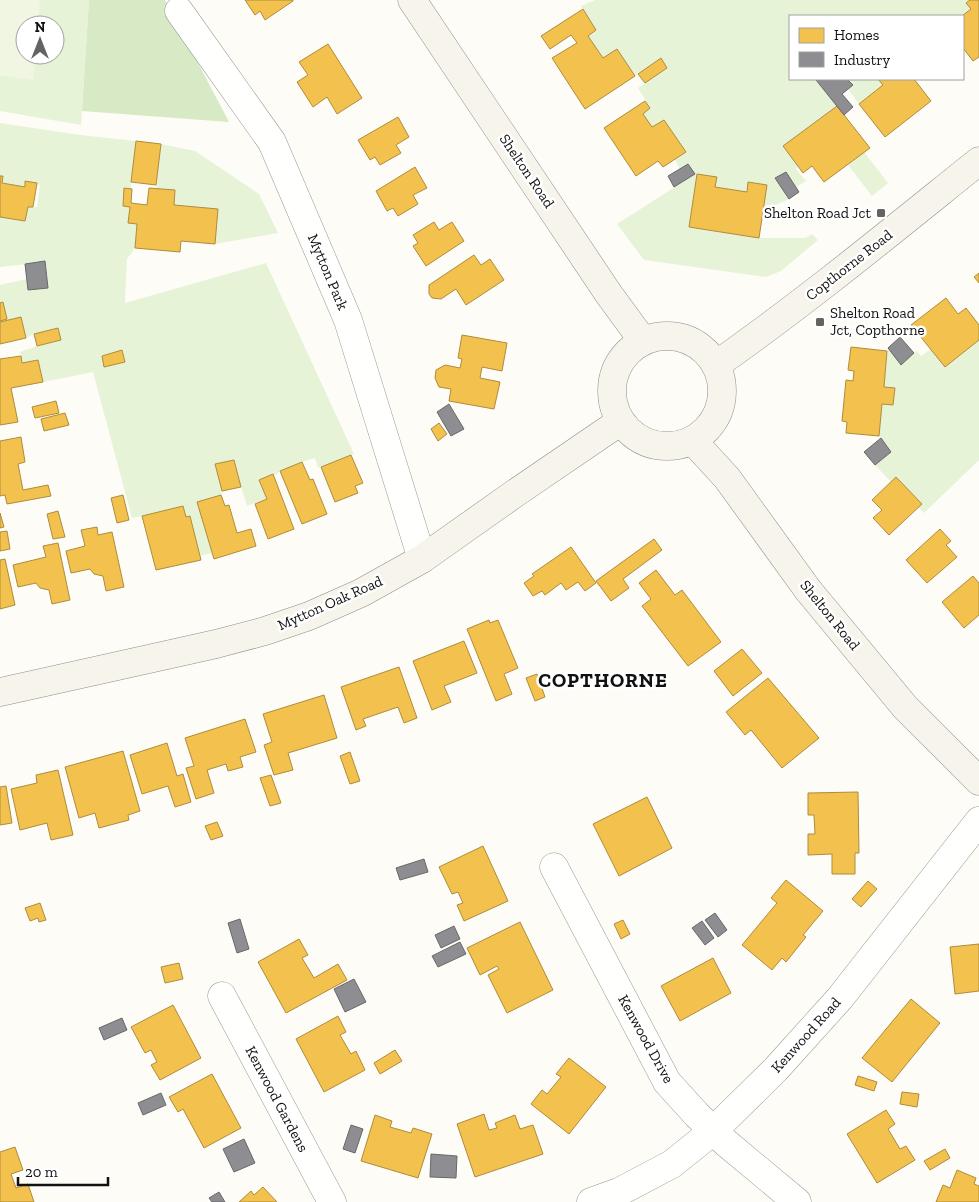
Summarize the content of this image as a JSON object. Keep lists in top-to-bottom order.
{
  "streets": {
    "main road": ["Shelton Road", "Copthorne Road", "Mytton Oak Road"],
    "street": [
      "Mytton Park",
      "Kenwood Road",
      "Kenwood Drive",
      "Kenwood Gardens"
    ]
  },
  "crossings": [
    ["Shelton Road", "Copthorne Road"],
    ["Shelton Road", "Mytton Oak Road"],
    ["Copthorne Road", "Mytton Oak Road"],
    ["Mytton Park", "Mytton Oak Road"],
    ["Kenwood Road", "Kenwood Drive"]
  ],
  "districts": ["COPTHORNE"],
  "places": {
    "transit": ["Shelton Road Jct", "Shelton Road Jct, Copthorne"]
  },
  "legend": ["Homes", "Industry"],
  "scale_bar": "20 m",
  "north": "top"
}
